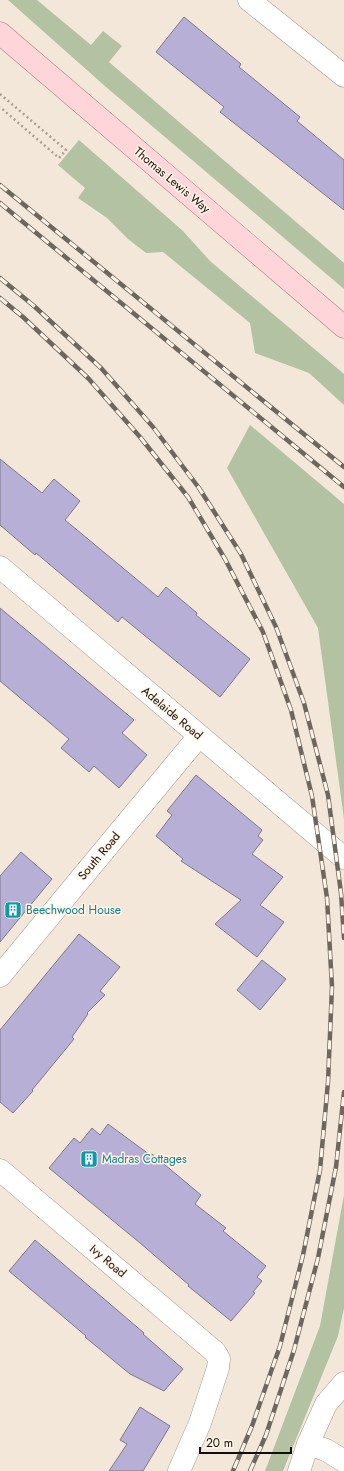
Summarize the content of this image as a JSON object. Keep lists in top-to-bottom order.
{
  "streets": {
    "main road": ["Thomas Lewis Way"],
    "street": ["Adelaide Road", "South Road", "Ivy Road"]
  },
  "crossings": [
    ["Adelaide Road", "South Road"]
  ],
  "places": {
    "building": ["Beechwood House", "Madras Cottages"]
  },
  "scale_bar": "20 m"
}
